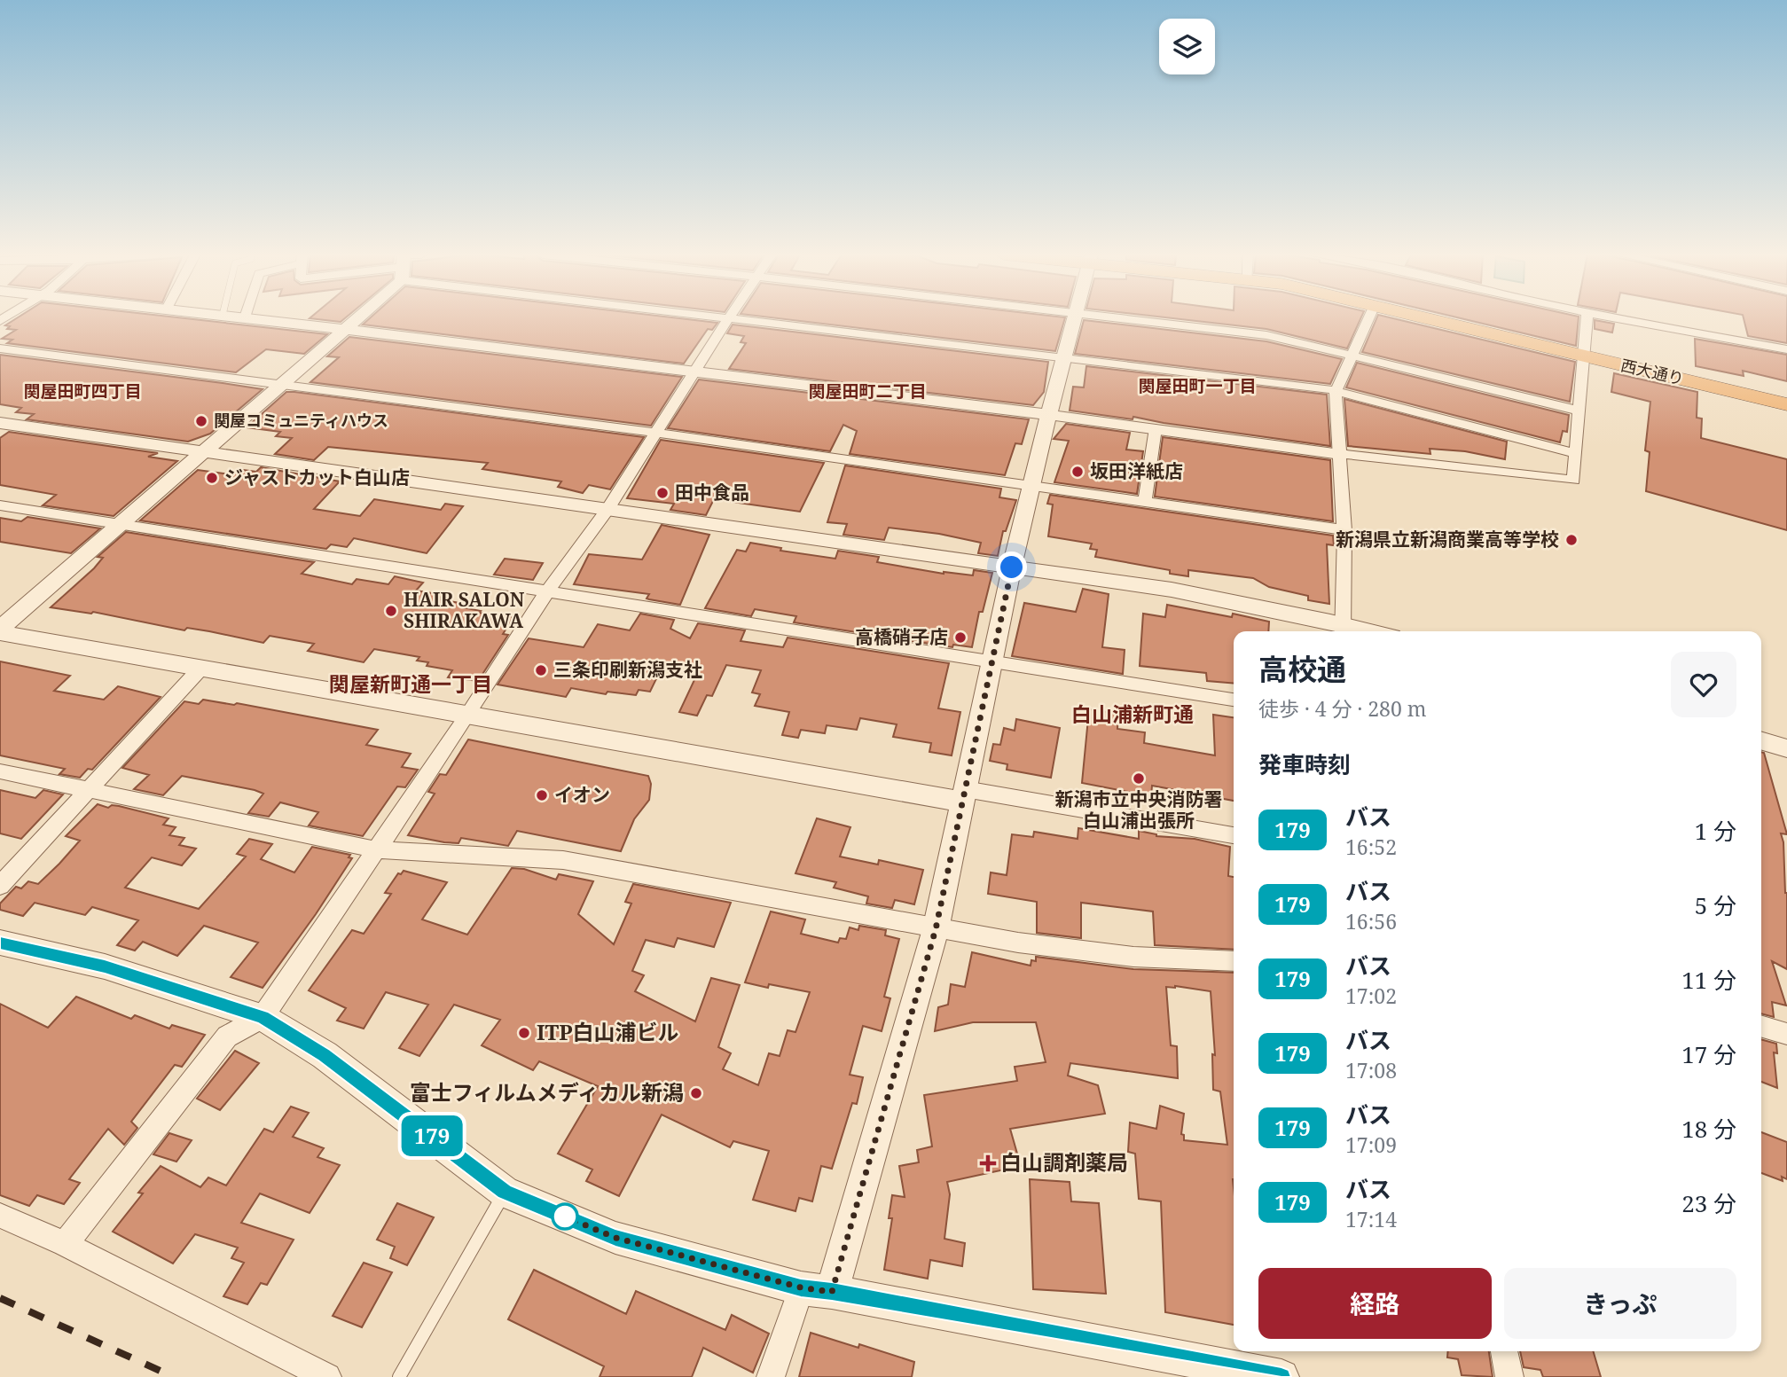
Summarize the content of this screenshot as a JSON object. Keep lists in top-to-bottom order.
{
  "streets": {
    "highway": ["西大通り"]
  },
  "districts": [
    "関屋田町一丁目",
    "関屋田町四丁目",
    "関屋田町二丁目",
    "関屋新町通一丁目",
    "白山浦新町通"
  ],
  "places": {
    "other": [
      "関屋コミュニティハウス",
      "坂田洋紙店",
      "ジャストカット白山店",
      "田中食品",
      "新潟県立新潟商業高等学校",
      "HAIR SALON SHIRAKAWA",
      "高橋硝子店",
      "三条印刷新潟支社",
      "新潟市立中央消防署 白山浦出張所",
      "イオン",
      "ITP白山浦ビル",
      "富士フィルムメディカル新潟"
    ],
    "health": ["白山調剤薬局"]
  },
  "lines": ["bus line 179"],
  "page": {
    "on_map": "179",
    "heading": [
      ["高校通", "徒歩 · 4 分 · 280 m"],
      "発車時刻"
    ],
    "list": [
      {
        "mark": "179",
        "name": "バス",
        "note": "16:52",
        "value": "1 分"
      },
      {
        "mark": "179",
        "name": "バス",
        "note": "16:56",
        "value": "5 分"
      },
      {
        "mark": "179",
        "name": "バス",
        "note": "17:02",
        "value": "11 分"
      },
      {
        "mark": "179",
        "name": "バス",
        "note": "17:08",
        "value": "17 分"
      },
      {
        "mark": "179",
        "name": "バス",
        "note": "17:09",
        "value": "18 分"
      },
      {
        "mark": "179",
        "name": "バス",
        "note": "17:14",
        "value": "23 分"
      }
    ],
    "buttons": ["経路", "きっぷ"]
  }
}
